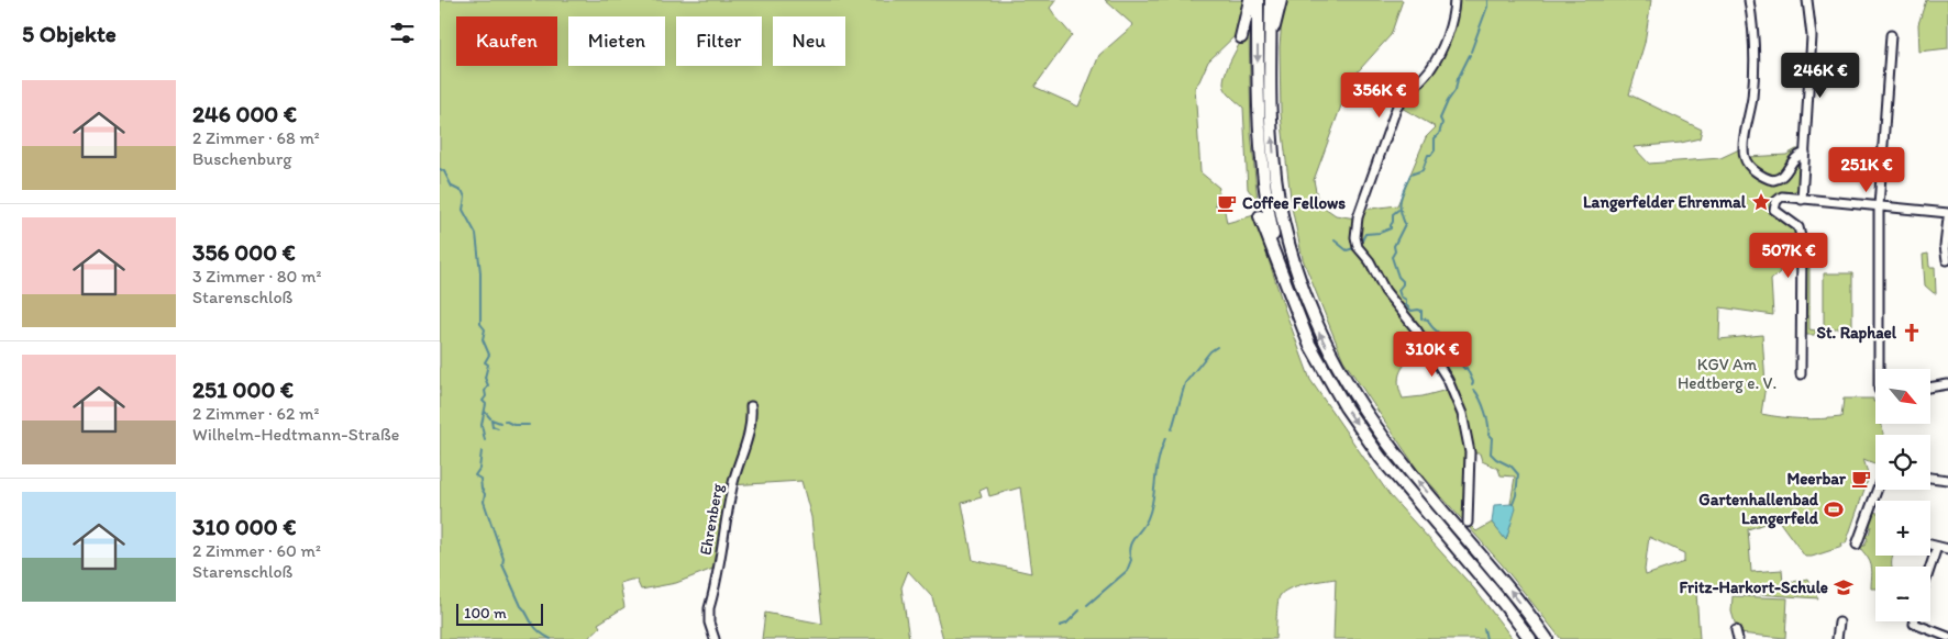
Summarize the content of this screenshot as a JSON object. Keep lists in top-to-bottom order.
{
  "streets": {
    "street": ["Ehrenberg"]
  },
  "parks": ["KGV Am Hedtberg e. V."],
  "places": {
    "place": ["Langerfelder Ehrenmal"],
    "cafe": ["Coffee Fellows", "Meerbar"],
    "church": ["St. Raphael"],
    "sports": ["Gartenhallenbad Langerfeld"],
    "school or university": ["Fritz-Harkort-Schule"]
  },
  "scale_bar": "100 m",
  "north": "bottom right",
  "page": {
    "heading": "5 Objekte",
    "chip": [
      "Kaufen",
      "Mieten",
      "Filter",
      "Neu"
    ],
    "price": [
      "246K €",
      "356K €",
      "251K €",
      "507K €",
      "310K €"
    ],
    "list": [
      {
        "name": "246 000 €",
        "note": "2 Zimmer · 68 m² · Buschenburg"
      },
      {
        "name": "356 000 €",
        "note": "3 Zimmer · 80 m² · Starenschloß"
      },
      {
        "name": "251 000 €",
        "note": "2 Zimmer · 62 m² · Wilhelm-Hedtmann-Straße"
      },
      {
        "name": "310 000 €",
        "note": "2 Zimmer · 60 m² · Starenschloß"
      }
    ],
    "map_buttons": ["+", "−"],
    "scale": "100 m"
  }
}
